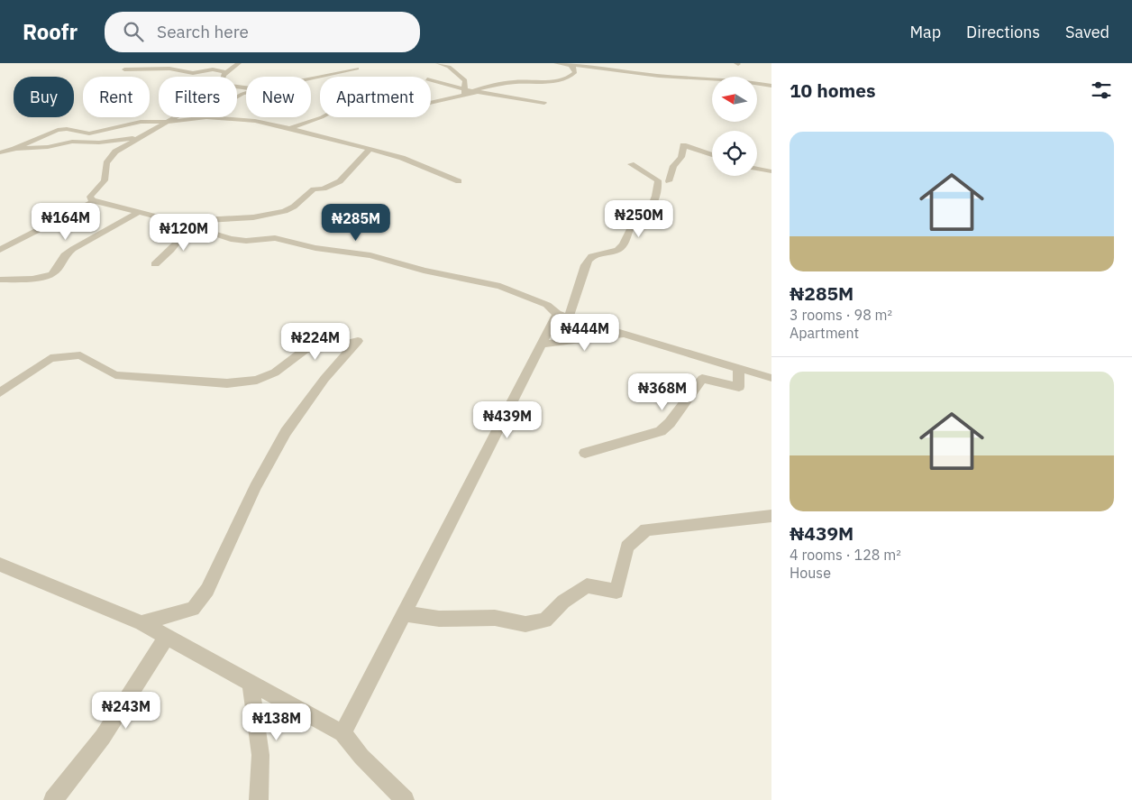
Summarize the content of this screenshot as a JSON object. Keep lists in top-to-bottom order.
{
  "north": "left",
  "page": {
    "header": "Roofr",
    "search": "Search here",
    "nav": ["Map", "Directions", "Saved"],
    "heading": "10 homes",
    "chip": [
      "Buy",
      "Rent",
      "Filters",
      "New",
      "Apartment"
    ],
    "list": [
      {
        "name": "₦285M",
        "note": "3 rooms · 98 m² · Apartment"
      },
      {
        "name": "₦439M",
        "note": "4 rooms · 128 m² · House"
      }
    ],
    "price": [
      "₦250M",
      "₦164M",
      "₦285M",
      "₦120M",
      "₦444M",
      "₦224M",
      "₦368M",
      "₦439M",
      "₦243M",
      "₦138M"
    ]
  }
}
